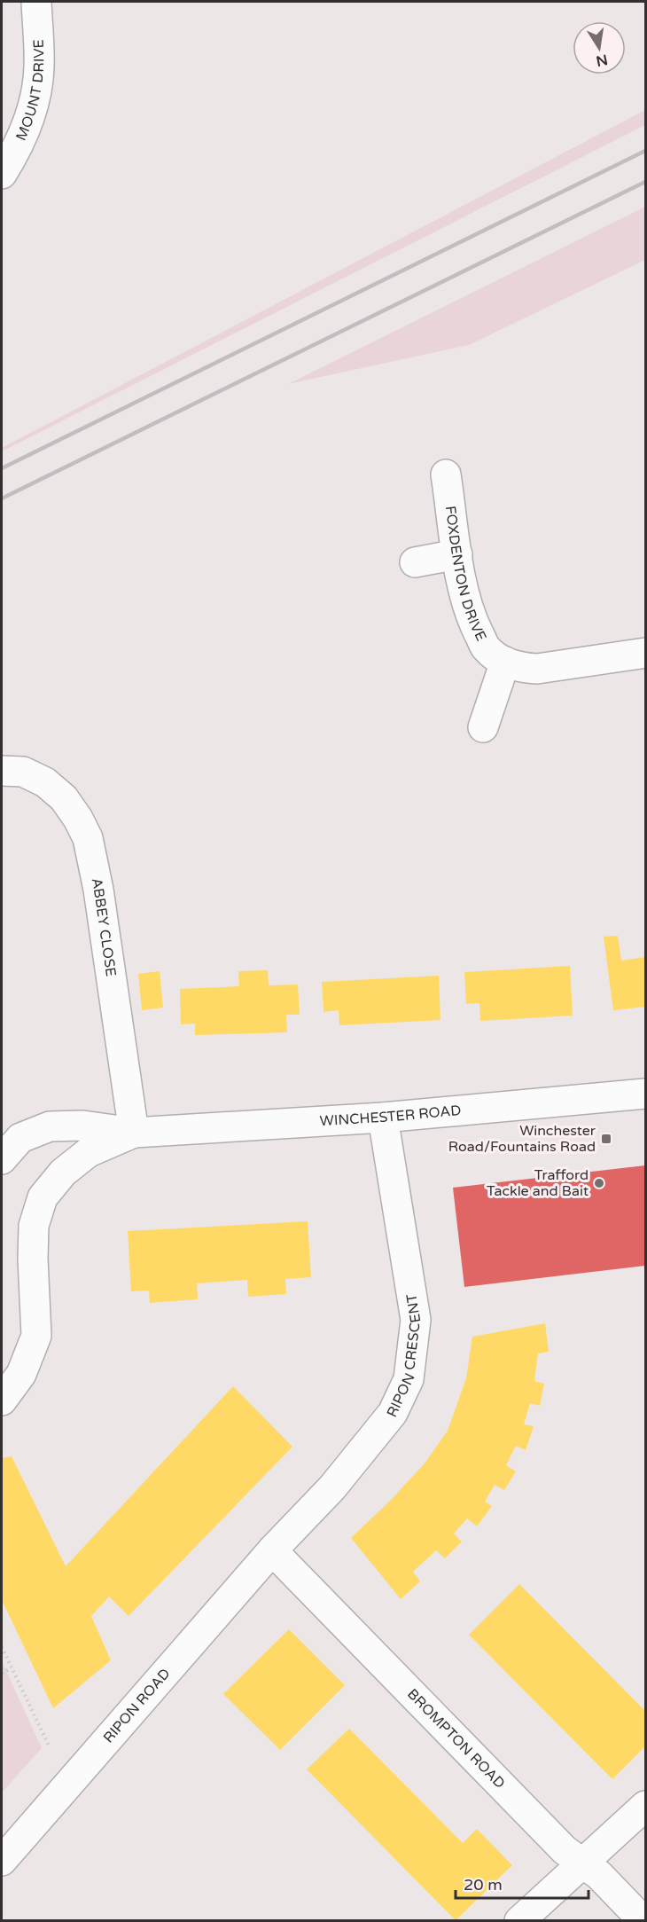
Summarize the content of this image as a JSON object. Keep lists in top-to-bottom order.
{
  "streets": {
    "street": [
      "MOUNT DRIVE",
      "FOXDENTON DRIVE",
      "ABBEY CLOSE",
      "WINCHESTER ROAD",
      "RIPON CRESCENT",
      "RIPON ROAD",
      "BROMPTON ROAD"
    ]
  },
  "crossings": [
    ["ABBEY CLOSE", "WINCHESTER ROAD"],
    ["WINCHESTER ROAD", "RIPON CRESCENT"],
    ["RIPON CRESCENT", "RIPON ROAD"],
    ["RIPON CRESCENT", "BROMPTON ROAD"],
    ["RIPON ROAD", "BROMPTON ROAD"]
  ],
  "places": {
    "transit": ["Winchester Road/Fountains Road"],
    "other": ["Trafford Tackle and Bait"]
  },
  "scale_bar": "20 m",
  "north": "bottom"
}
